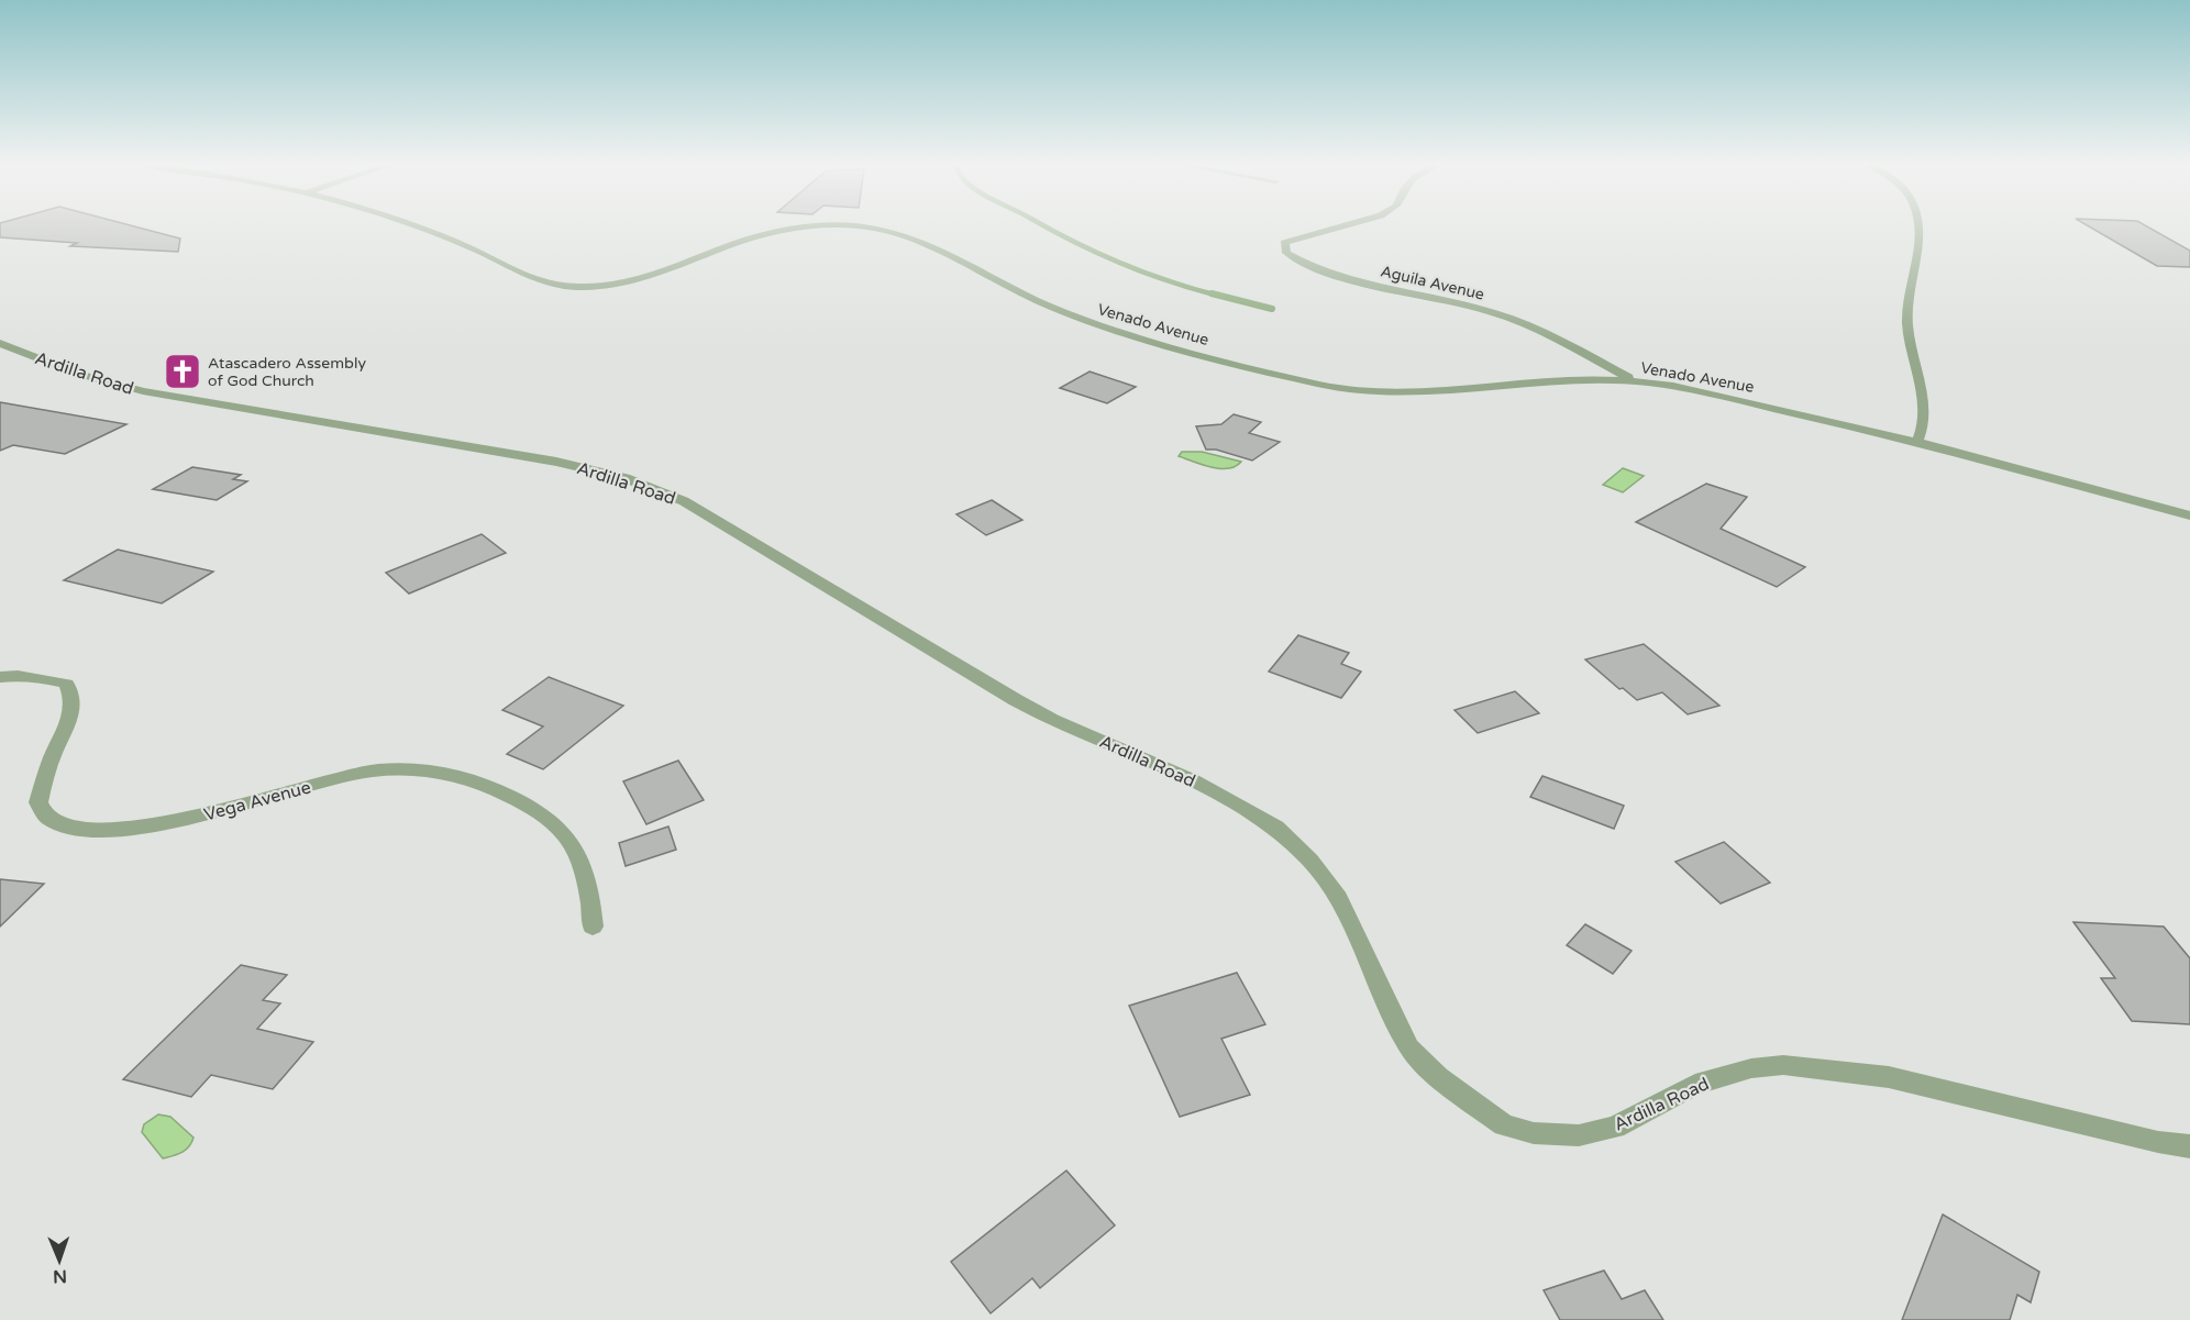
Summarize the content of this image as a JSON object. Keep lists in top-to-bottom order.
{
  "streets": {
    "street": [
      "Aguila Avenue",
      "Venado Avenue",
      "Ardilla Road",
      "Vega Avenue"
    ]
  },
  "crossings": [
    ["Aguila Avenue", "Venado Avenue"]
  ],
  "places": {
    "church": ["Atascadero Assembly of God Church"]
  },
  "north": "bottom"
}
